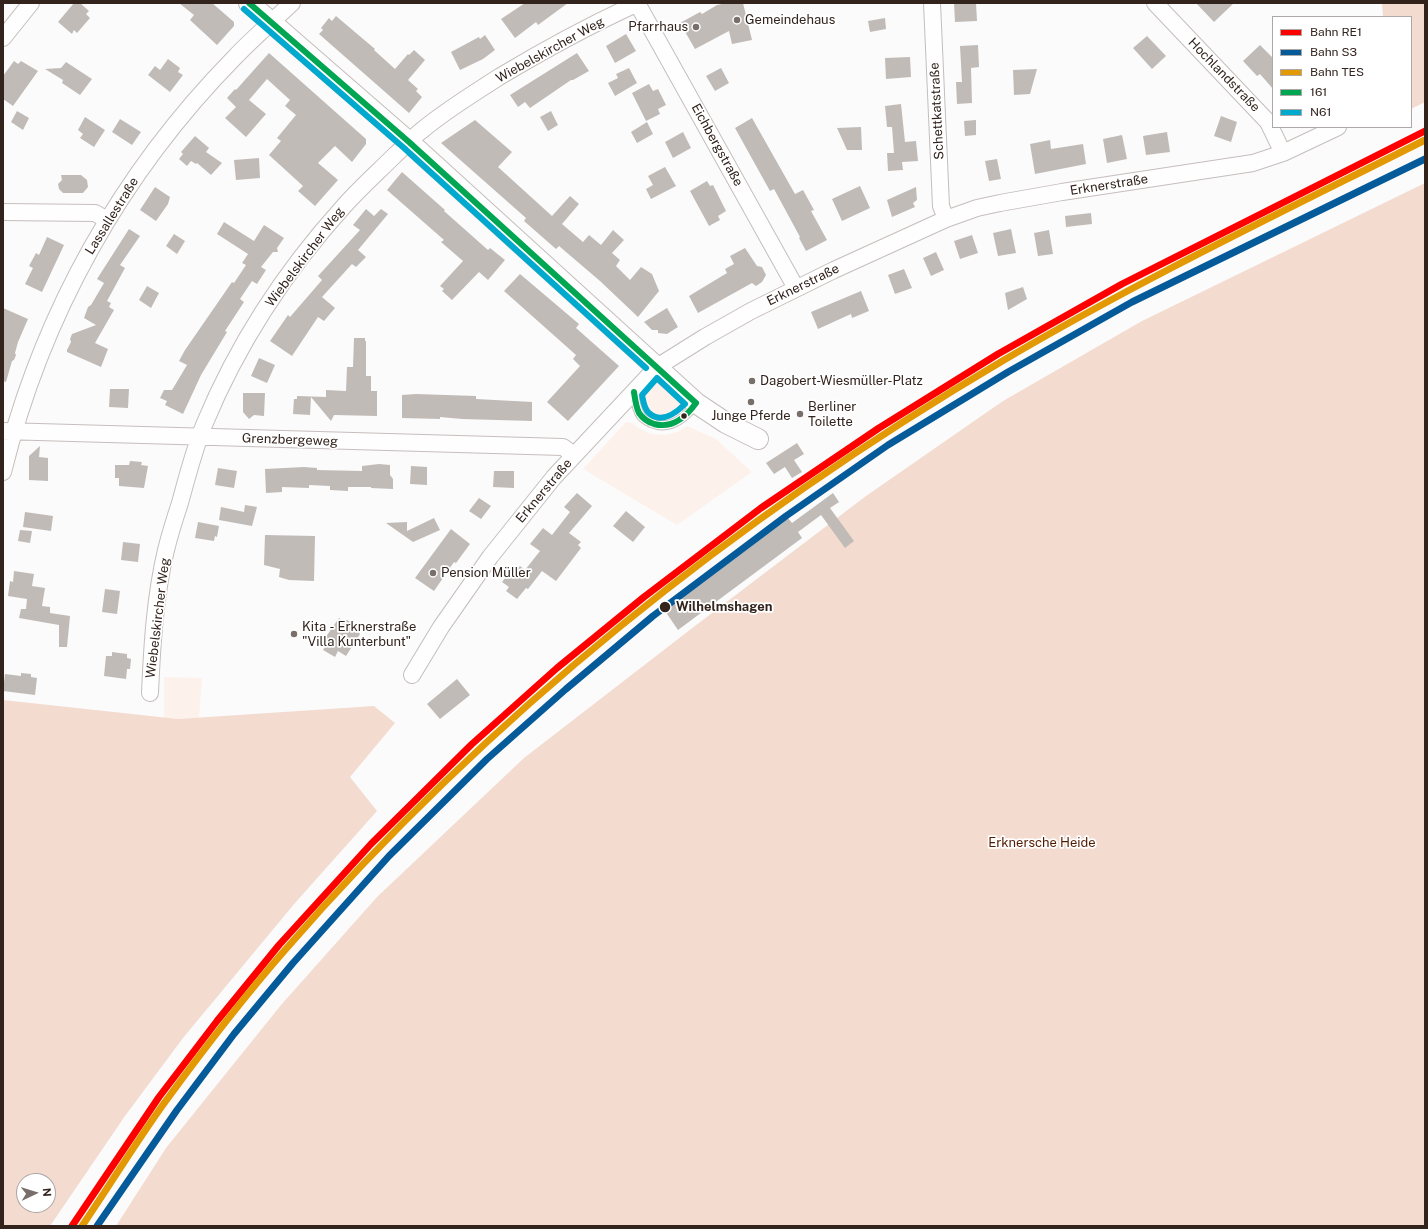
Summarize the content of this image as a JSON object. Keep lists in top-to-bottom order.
{
  "streets": {
    "street": [
      "Wiebelskircher Weg",
      "Hochlandstraße",
      "Schettkatstraße",
      "Eichbergstraße",
      "Erknerstraße",
      "Lassallestraße",
      "Grenzbergeweg"
    ]
  },
  "crossings": [
    ["Wiebelskircher Weg", "Eichbergstraße"],
    ["Wiebelskircher Weg", "Grenzbergeweg"],
    ["Hochlandstraße", "Erknerstraße"],
    ["Schettkatstraße", "Erknerstraße"],
    ["Eichbergstraße", "Erknerstraße"],
    ["Erknerstraße", "Grenzbergeweg"],
    ["Lassallestraße", "Grenzbergeweg"]
  ],
  "parks": ["Erknersche Heide"],
  "places": [
    "Gemeindehaus",
    "Pfarrhaus",
    "Dagobert-Wiesmüller-Platz",
    "Junge Pferde",
    "Berliner Toilette",
    "Pension Müller",
    "Wilhelmshagen",
    "Kita - Erknerstraße \"Villa Kunterbunt\""
  ],
  "lines": [
    "transit line 161",
    "transit line N61",
    "rail line RE1",
    "rail line TES",
    "rail line S3"
  ],
  "legend": [
    "Bahn RE1",
    "Bahn S3",
    "Bahn TES",
    "161",
    "N61"
  ],
  "north": "right"
}
